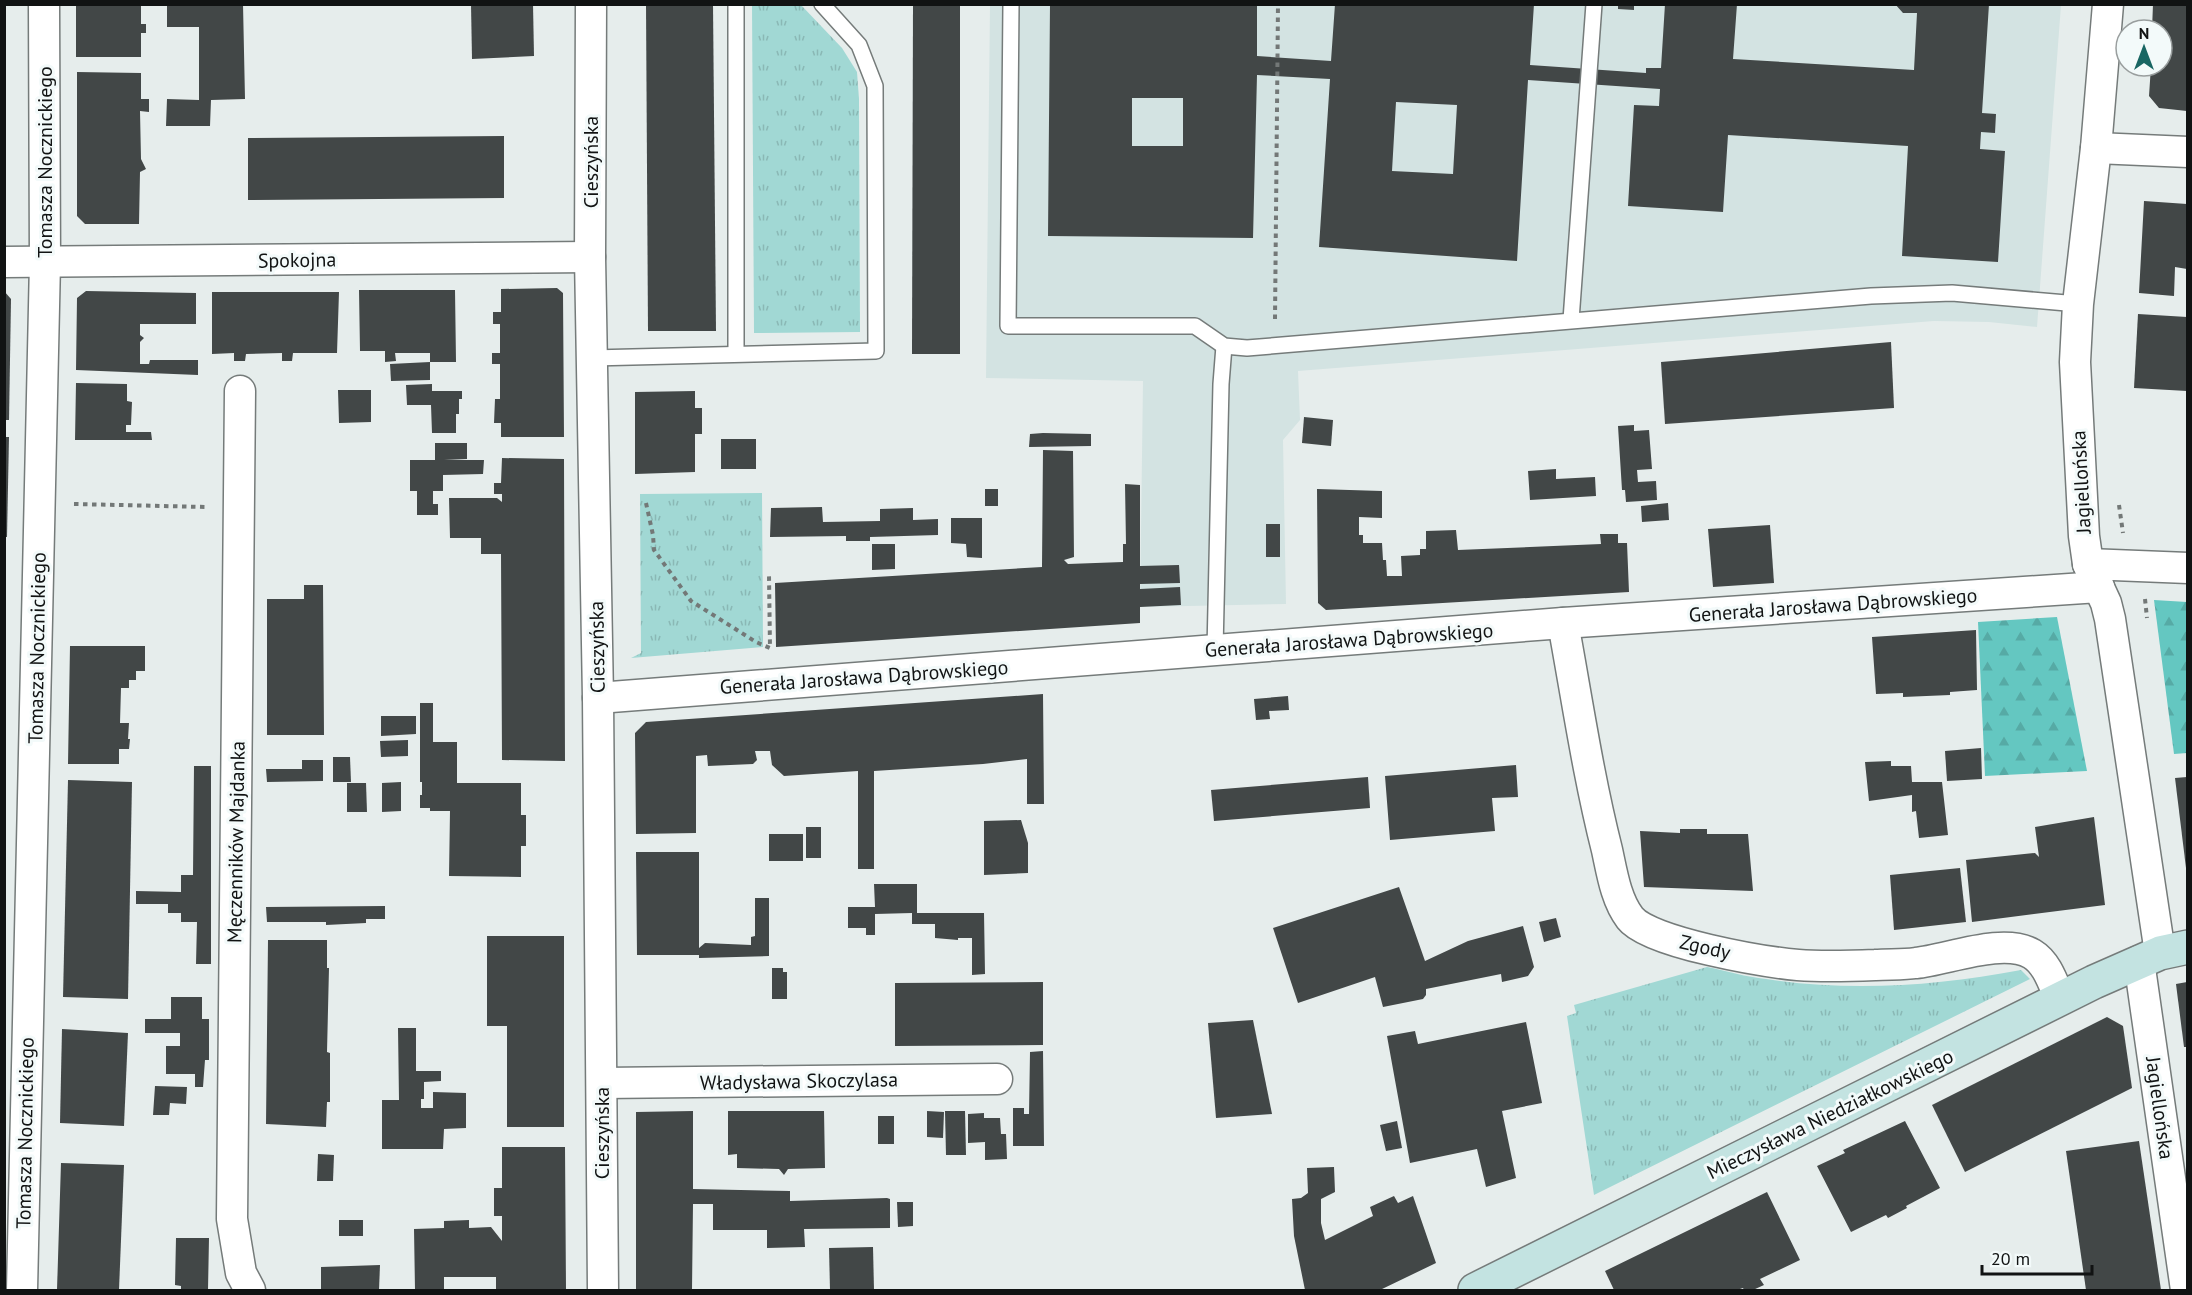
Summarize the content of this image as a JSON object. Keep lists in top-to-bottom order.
{
  "streets": {
    "street": [
      "Tomasza Nocznickiego",
      "Cieszyńska",
      "Spokojna",
      "Jagiellońska",
      "Generała Jarosława Dąbrowskiego",
      "Męczenników Majdanka",
      "Zgody",
      "Władysława Skoczylasa",
      "Mieczysława Niedziałkowskiego"
    ]
  },
  "crossings": [
    ["Tomasza Nocznickiego", "Spokojna"],
    ["Cieszyńska", "Spokojna"],
    ["Cieszyńska", "Generała Jarosława Dąbrowskiego"],
    ["Cieszyńska", "Władysława Skoczylasa"],
    ["Jagiellońska", "Generała Jarosława Dąbrowskiego"],
    ["Jagiellońska", "Mieczysława Niedziałkowskiego"],
    ["Generała Jarosława Dąbrowskiego", "Zgody"],
    ["Zgody", "Mieczysława Niedziałkowskiego"]
  ],
  "scale_bar": "20 m",
  "north": "top"
}
